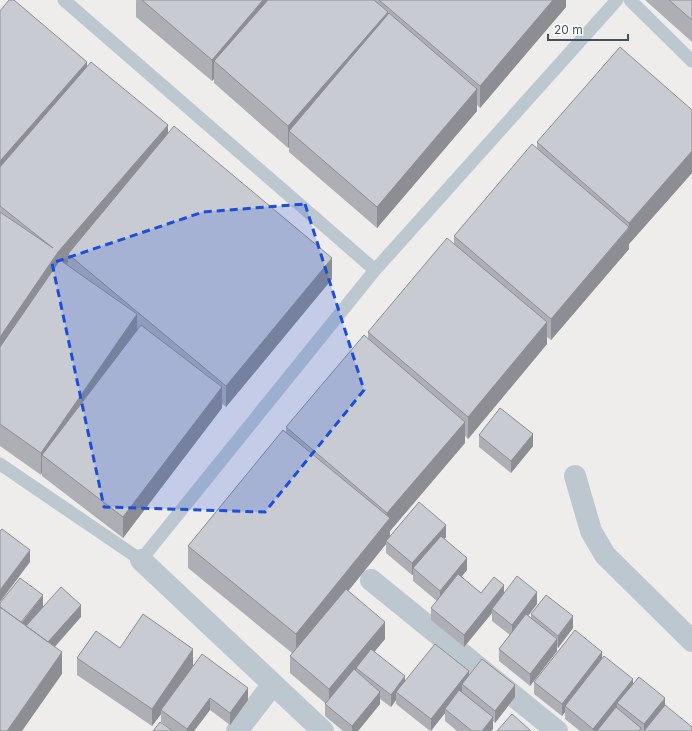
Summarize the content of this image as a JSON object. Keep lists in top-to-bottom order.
{
  "scale_bar": "20 m"
}
